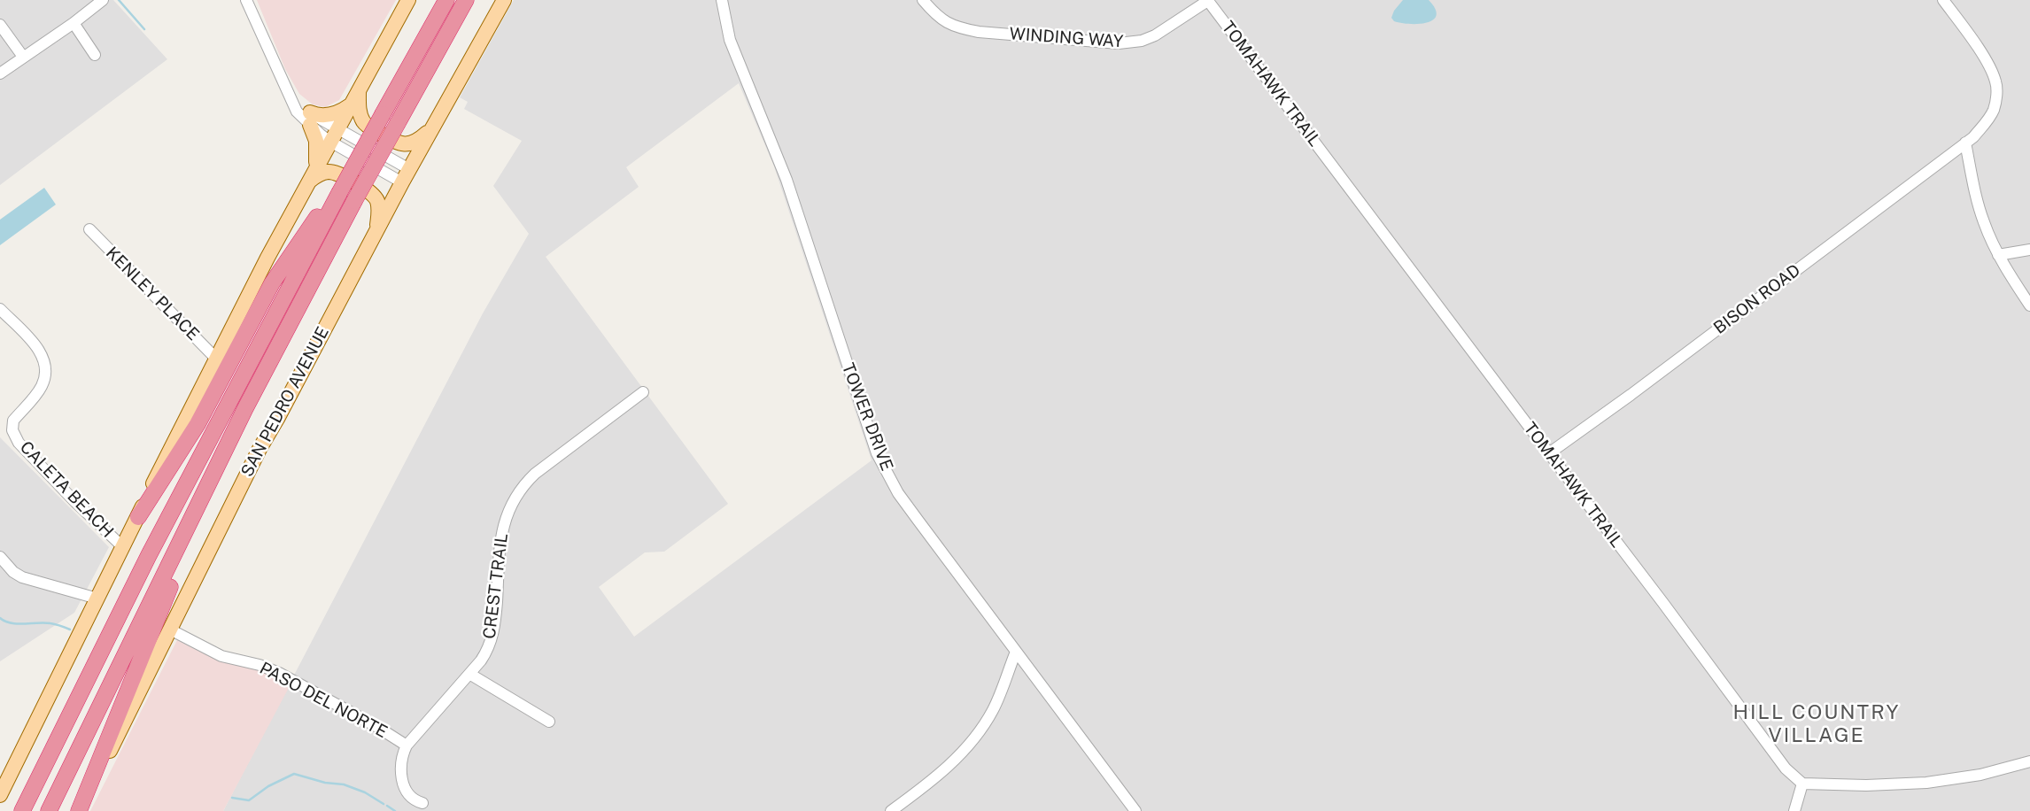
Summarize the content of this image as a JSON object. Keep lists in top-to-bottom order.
{
  "streets": {
    "main road": ["SAN PEDRO AVENUE"],
    "street": [
      "WINDING WAY",
      "TOMAHAWK TRAIL",
      "KENLEY PLACE",
      "BISON ROAD",
      "TOWER DRIVE",
      "CALETA BEACH",
      "CREST TRAIL",
      "PASO DEL NORTE"
    ]
  },
  "crossings": [
    ["WINDING WAY", "TOMAHAWK TRAIL"],
    ["TOMAHAWK TRAIL", "BISON ROAD"],
    ["SAN PEDRO AVENUE", "PASO DEL NORTE"],
    ["CREST TRAIL", "PASO DEL NORTE"]
  ],
  "districts": ["HILL COUNTRY VILLAGE"]
}
